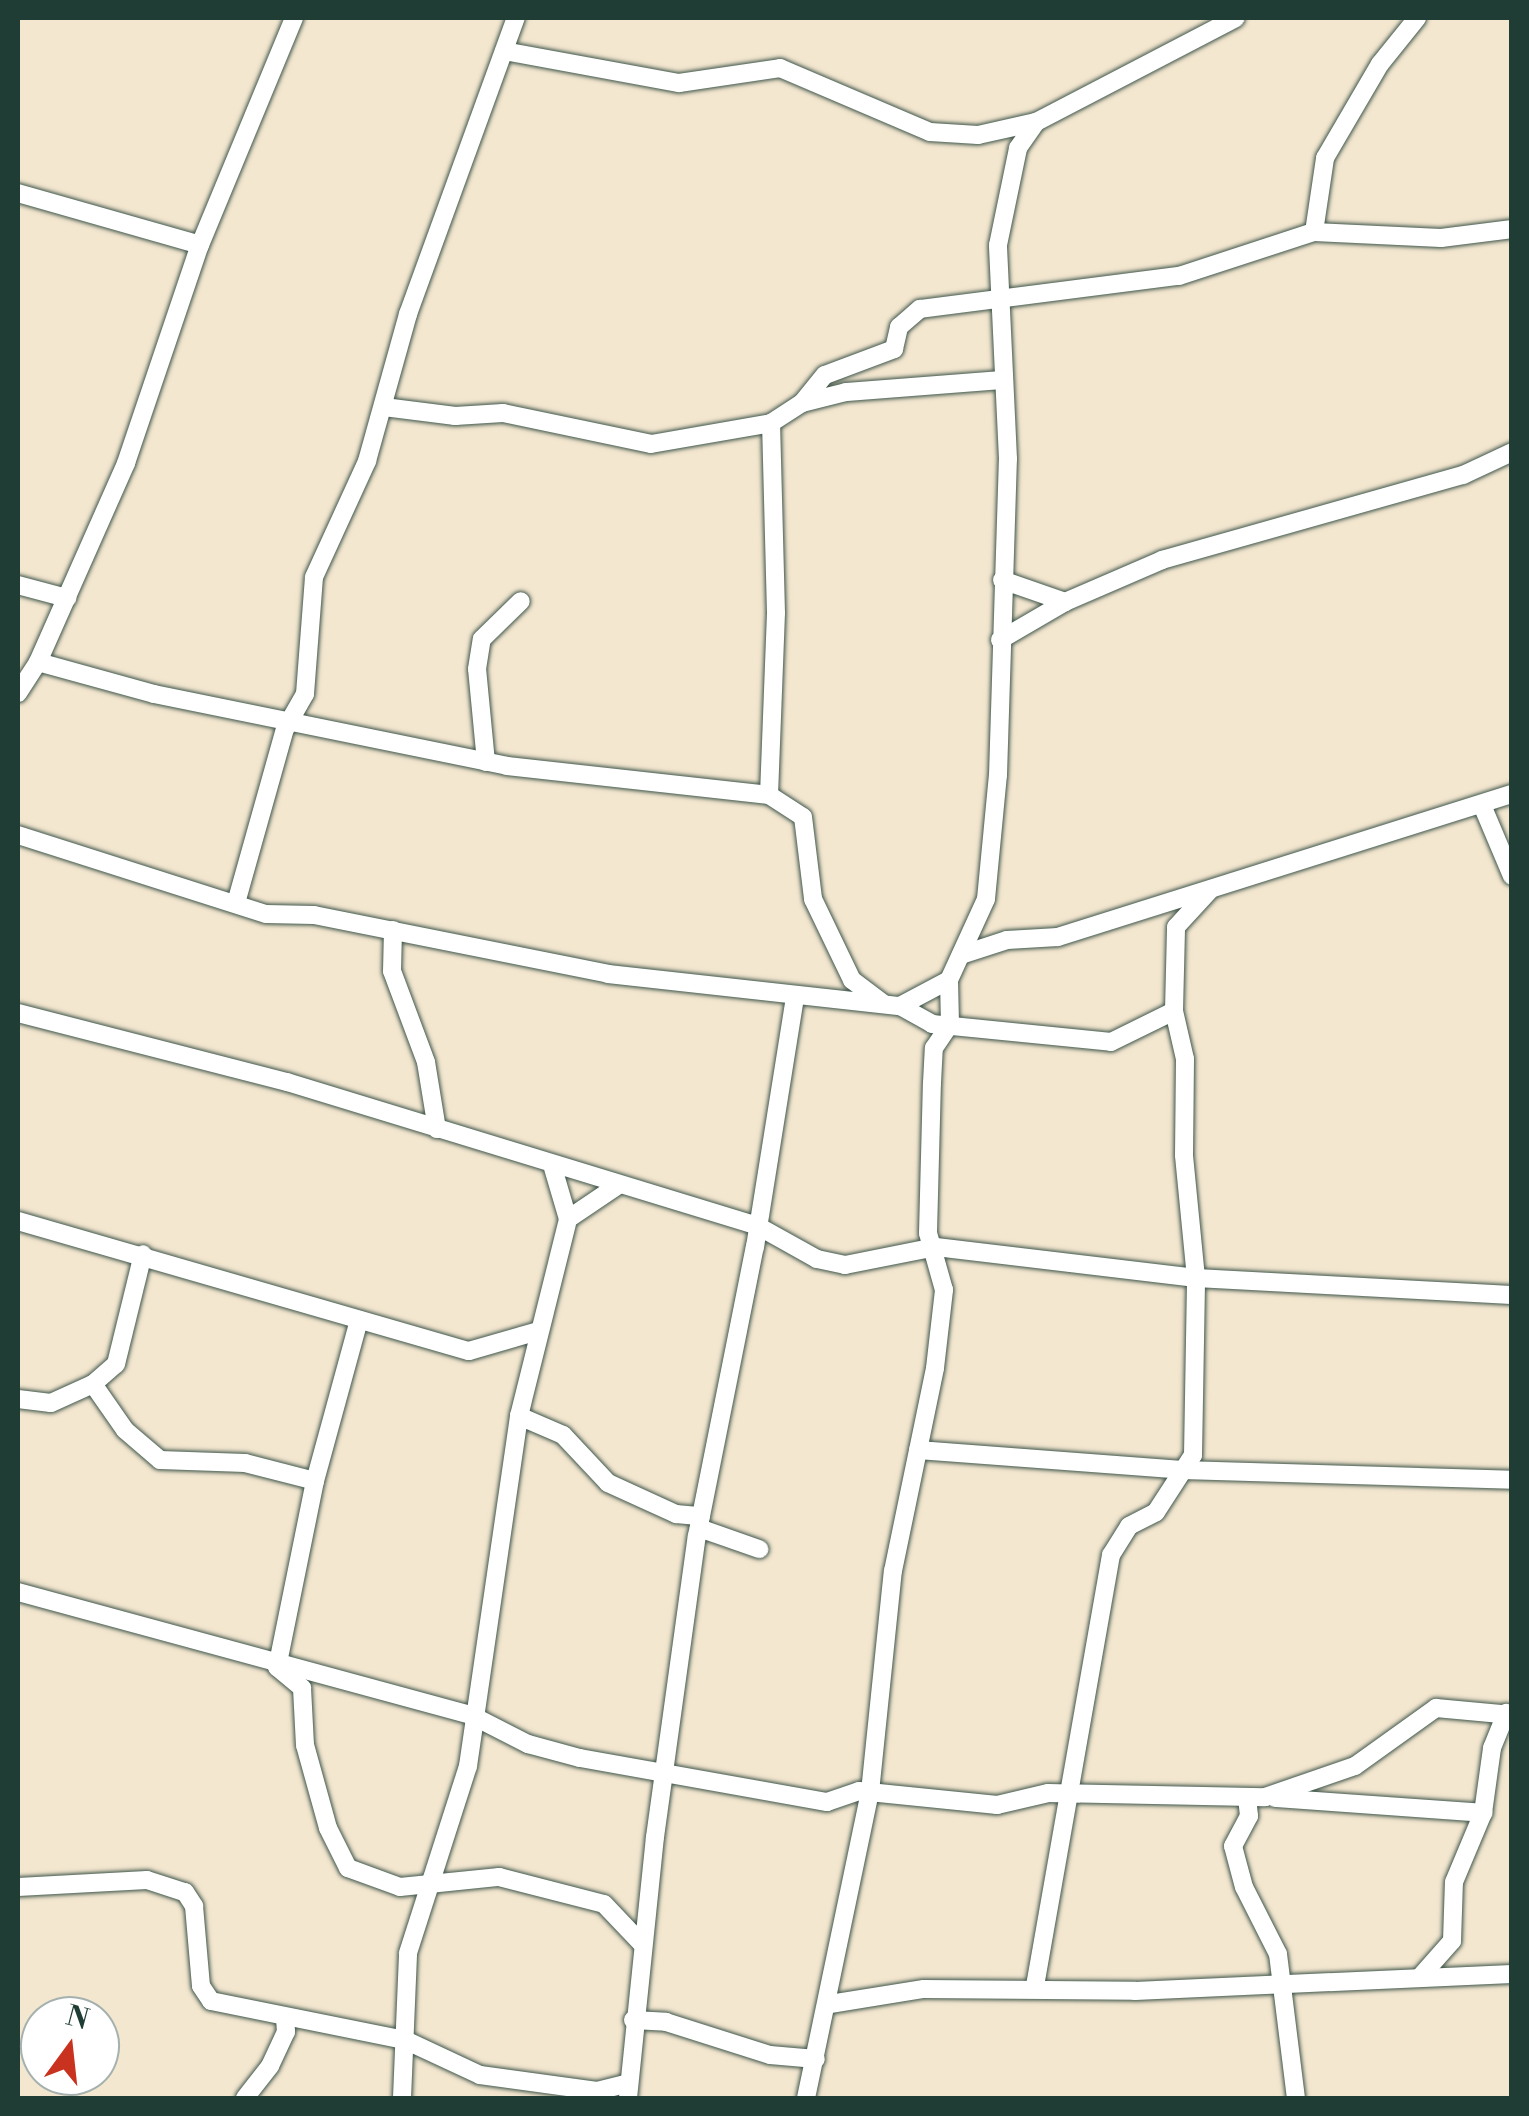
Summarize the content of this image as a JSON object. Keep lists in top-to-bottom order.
{
  "north": "top"
}
